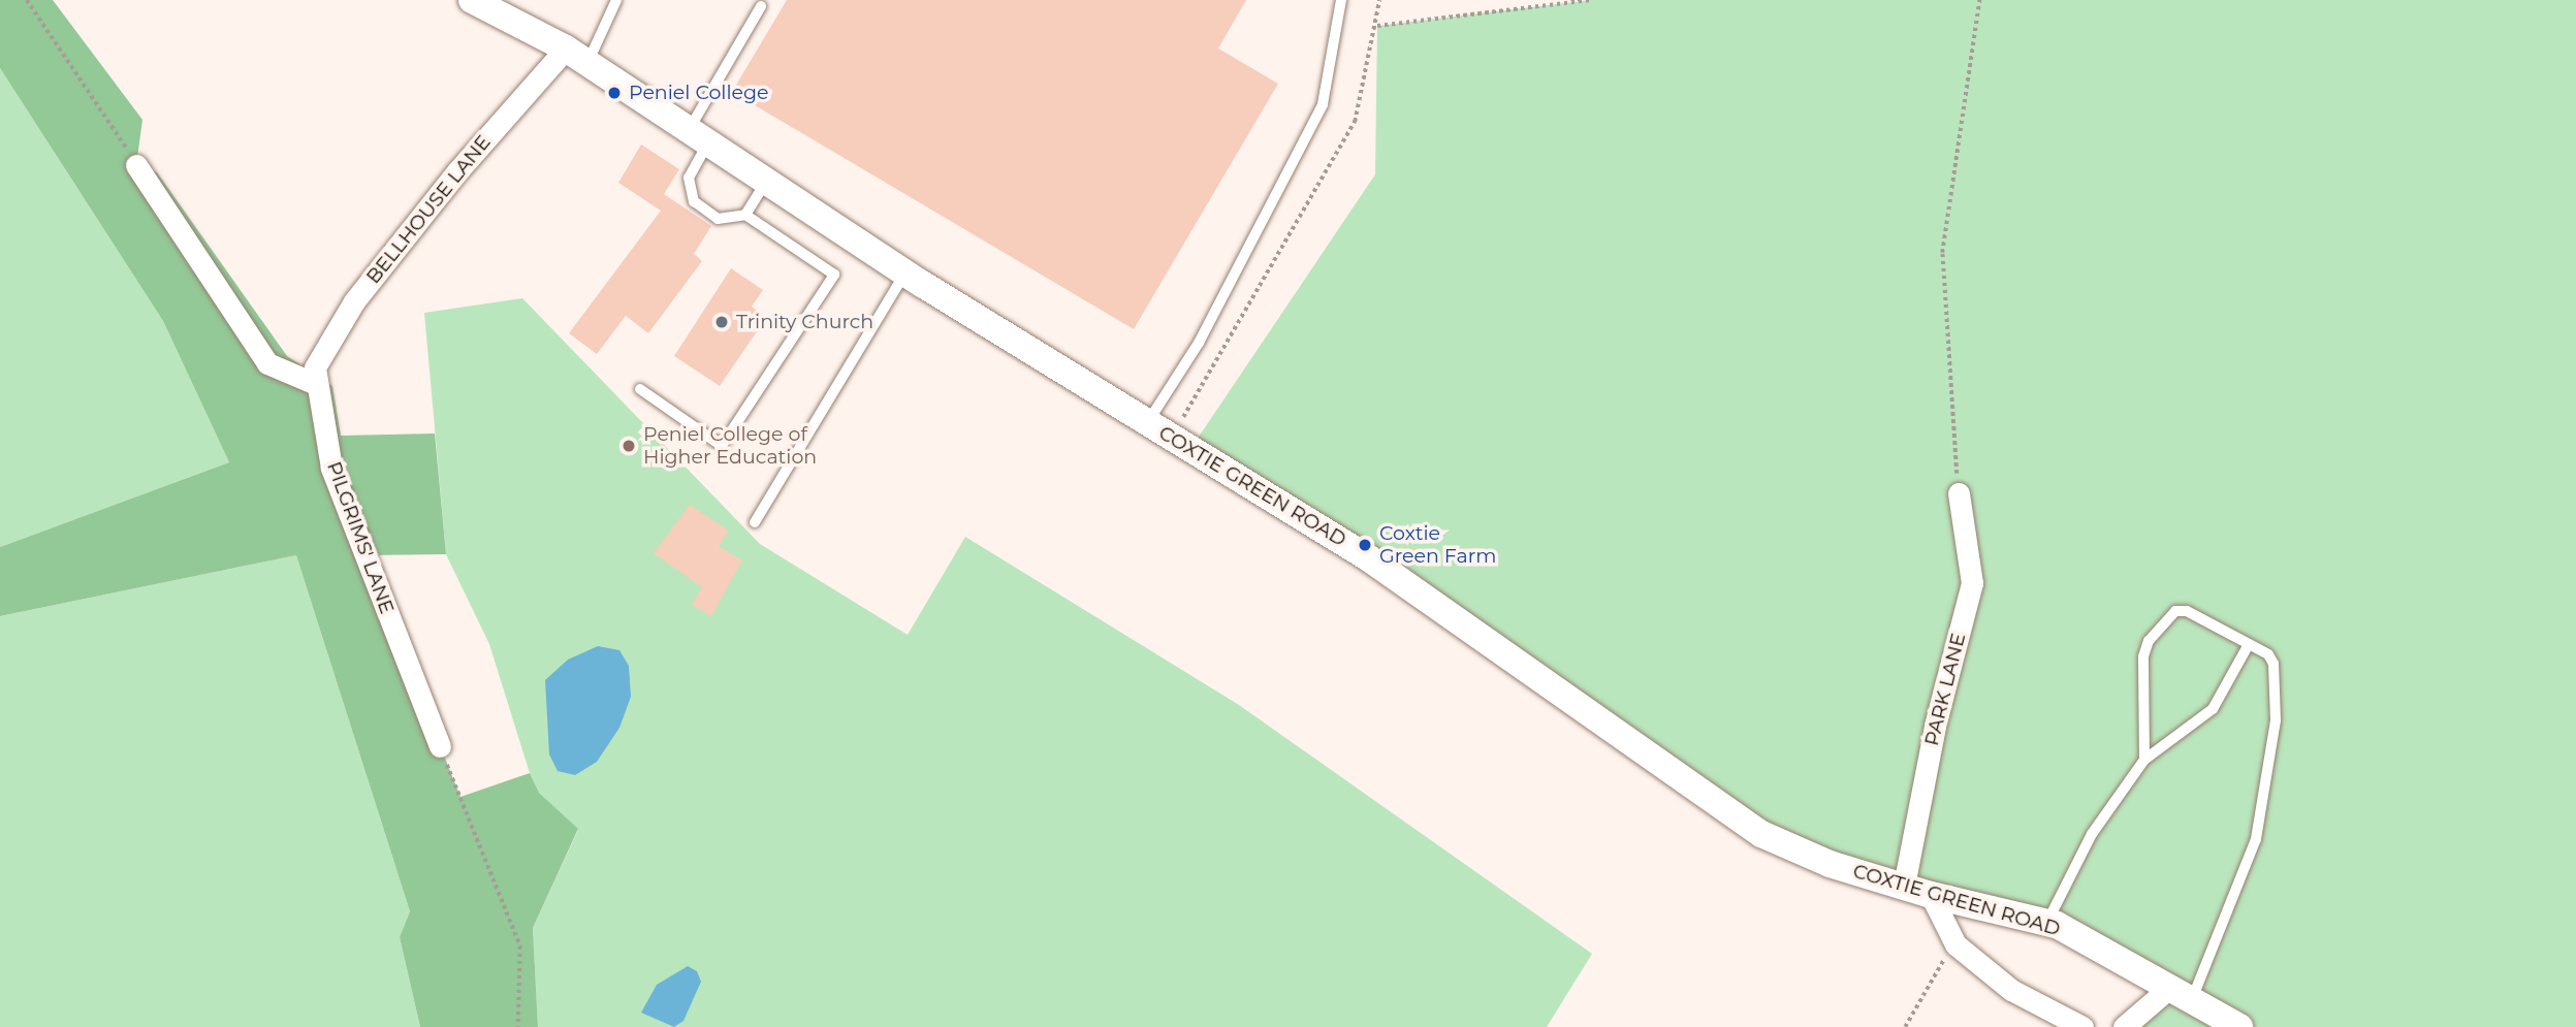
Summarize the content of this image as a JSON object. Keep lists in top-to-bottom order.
{
  "streets": {
    "street": [
      "BELLHOUSE LANE",
      "COXTIE GREEN ROAD",
      "PILGRIMS' LANE",
      "PARK LANE"
    ]
  },
  "crossings": [
    ["BELLHOUSE LANE", "COXTIE GREEN ROAD"],
    ["BELLHOUSE LANE", "PILGRIMS' LANE"],
    ["COXTIE GREEN ROAD", "PARK LANE"]
  ],
  "places": [
    "Peniel College",
    "Trinity Church",
    "Peniel College of Higher Education",
    "Coxtie Green Farm"
  ]
}
